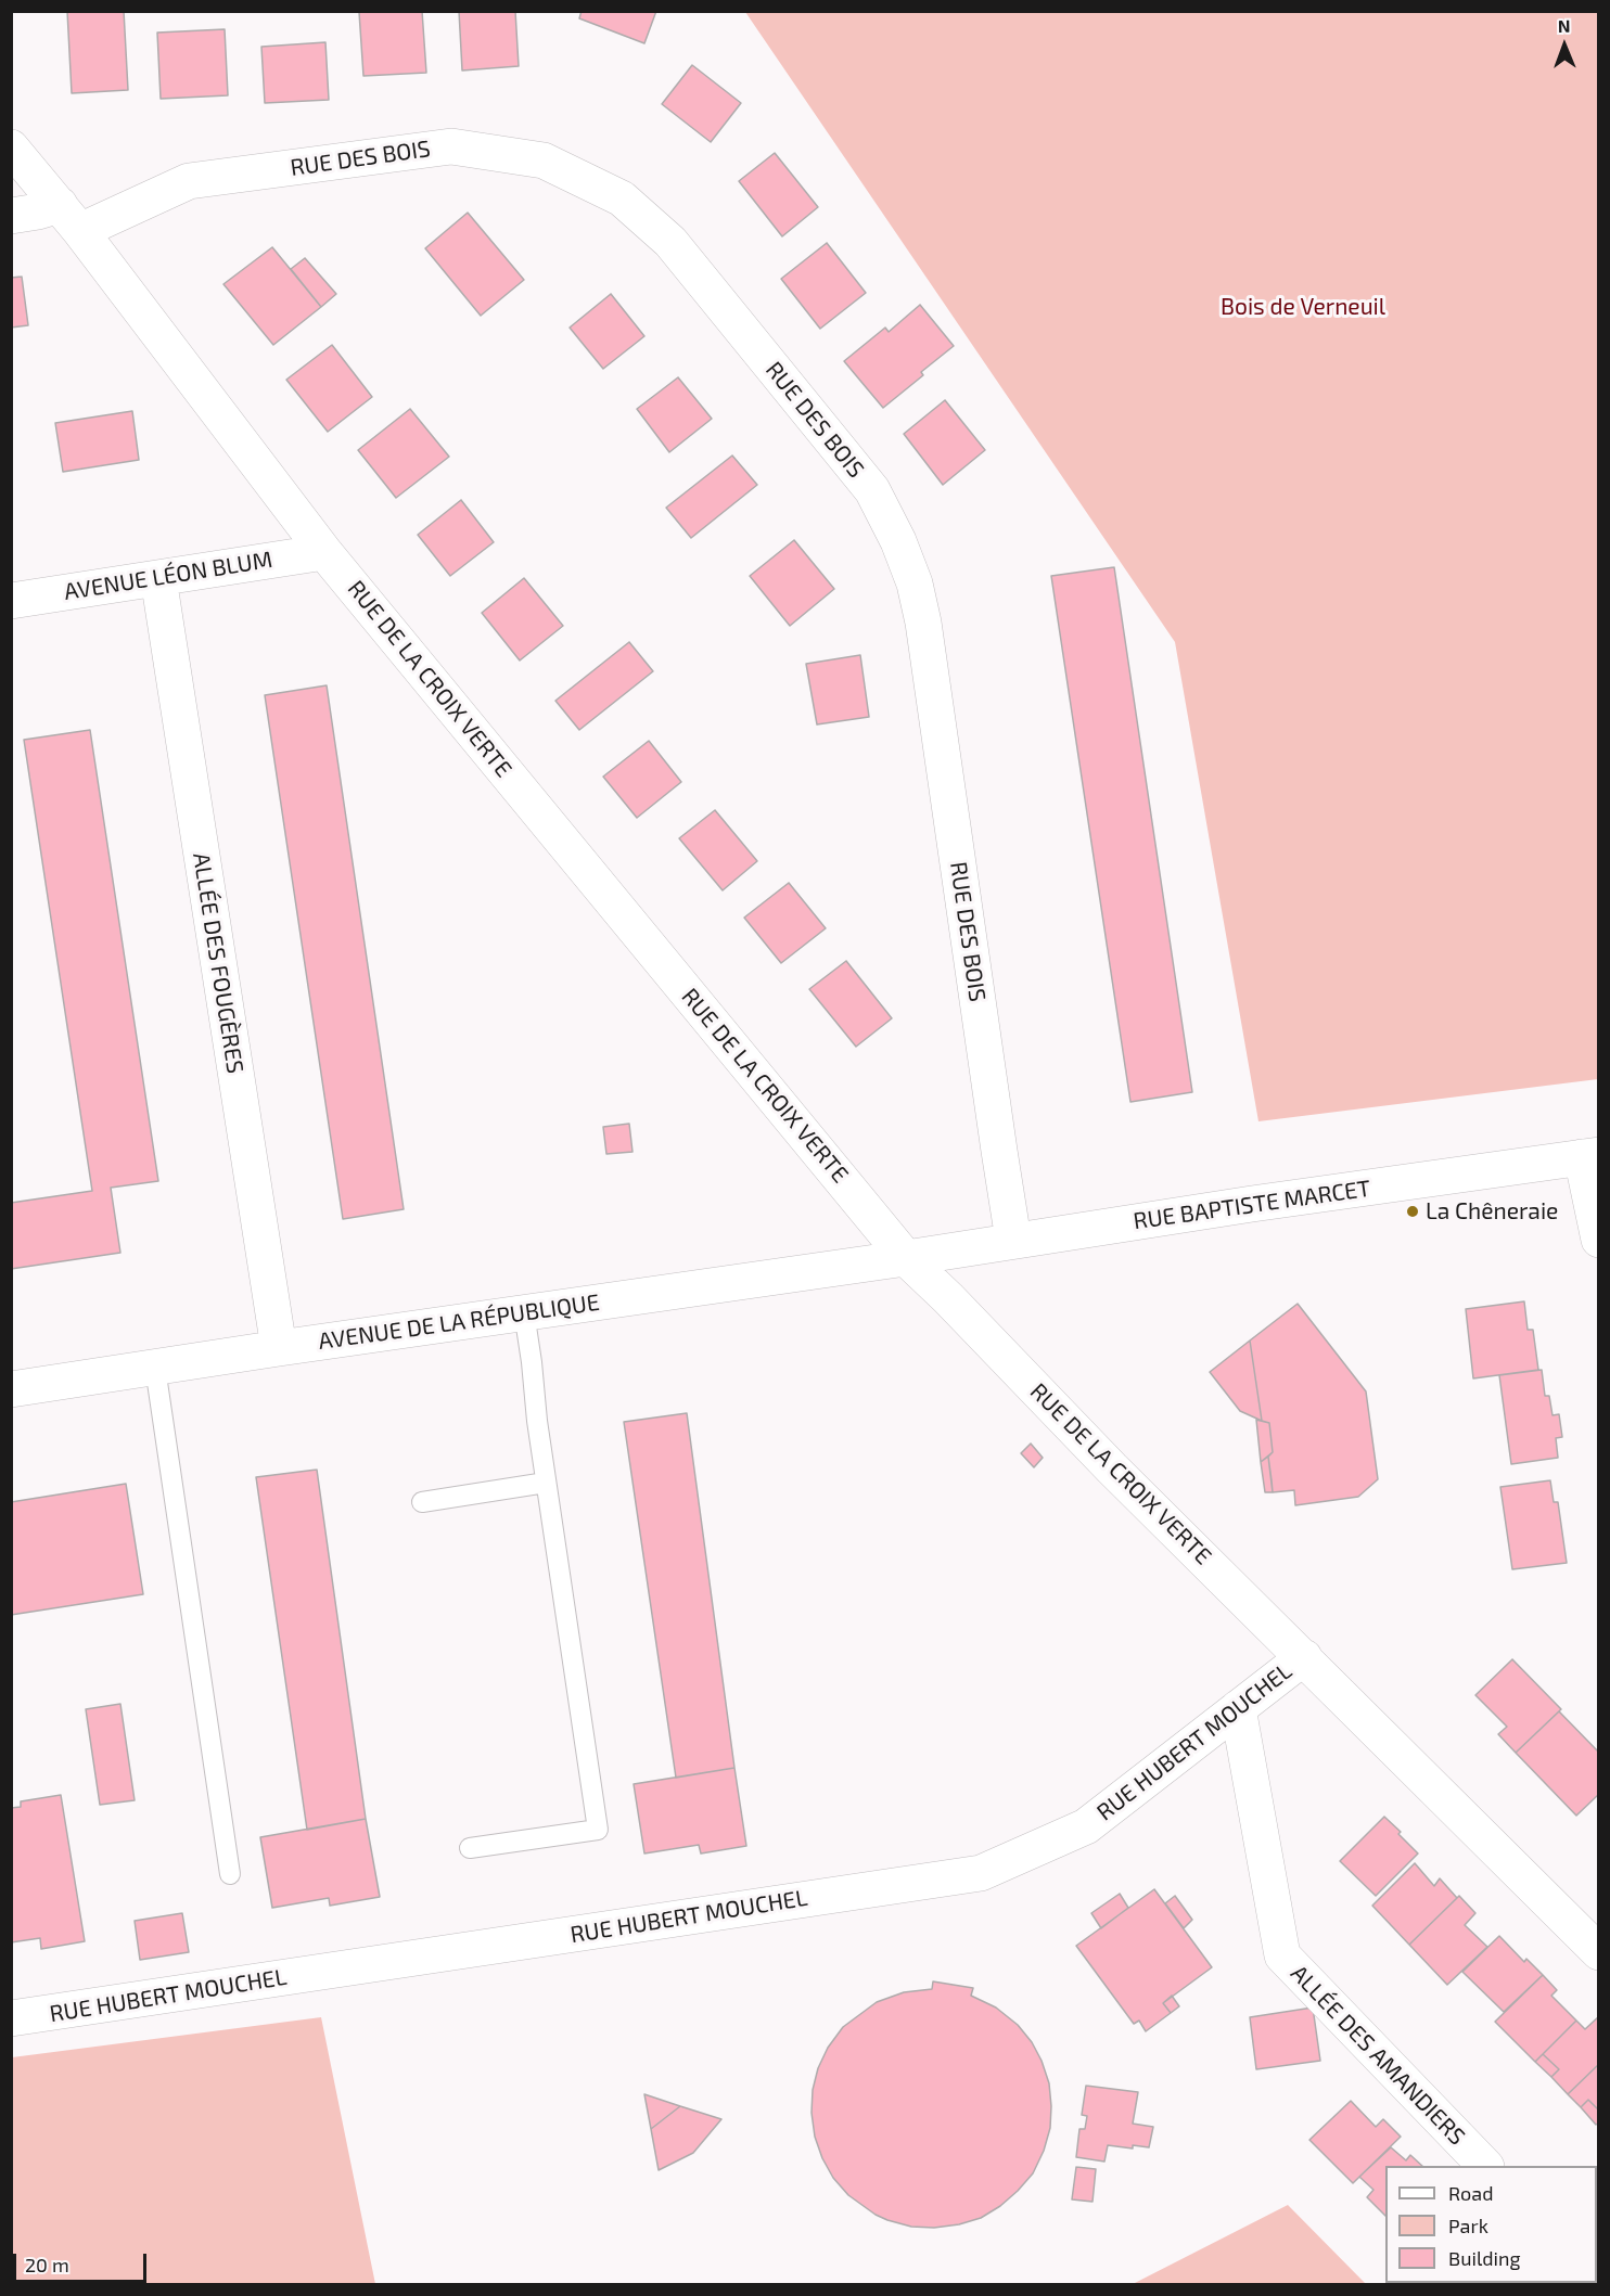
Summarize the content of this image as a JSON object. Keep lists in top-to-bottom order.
{
  "streets": {
    "street": [
      "RUE DES BOIS",
      "AVENUE LÉON BLUM",
      "RUE DE LA CROIX VERTE",
      "ALLÉE DES FOUGÈRES",
      "RUE BAPTISTE MARCET",
      "AVENUE DE LA RÉPUBLIQUE",
      "RUE HUBERT MOUCHEL",
      "ALLÉE DES AMANDIERS"
    ]
  },
  "crossings": [
    ["RUE DES BOIS", "RUE DE LA CROIX VERTE"],
    ["RUE DES BOIS", "RUE BAPTISTE MARCET"],
    ["AVENUE LÉON BLUM", "RUE DE LA CROIX VERTE"],
    ["AVENUE LÉON BLUM", "ALLÉE DES FOUGÈRES"],
    ["RUE DE LA CROIX VERTE", "RUE BAPTISTE MARCET"],
    ["RUE DE LA CROIX VERTE", "AVENUE DE LA RÉPUBLIQUE"],
    ["RUE DE LA CROIX VERTE", "RUE HUBERT MOUCHEL"],
    ["ALLÉE DES FOUGÈRES", "AVENUE DE LA RÉPUBLIQUE"],
    ["RUE BAPTISTE MARCET", "AVENUE DE LA RÉPUBLIQUE"],
    ["RUE HUBERT MOUCHEL", "ALLÉE DES AMANDIERS"]
  ],
  "parks": ["Bois de Verneuil"],
  "places": ["La Chêneraie"],
  "legend": ["Road", "Park", "Building"],
  "scale_bar": "20 m",
  "north": "top"
}
